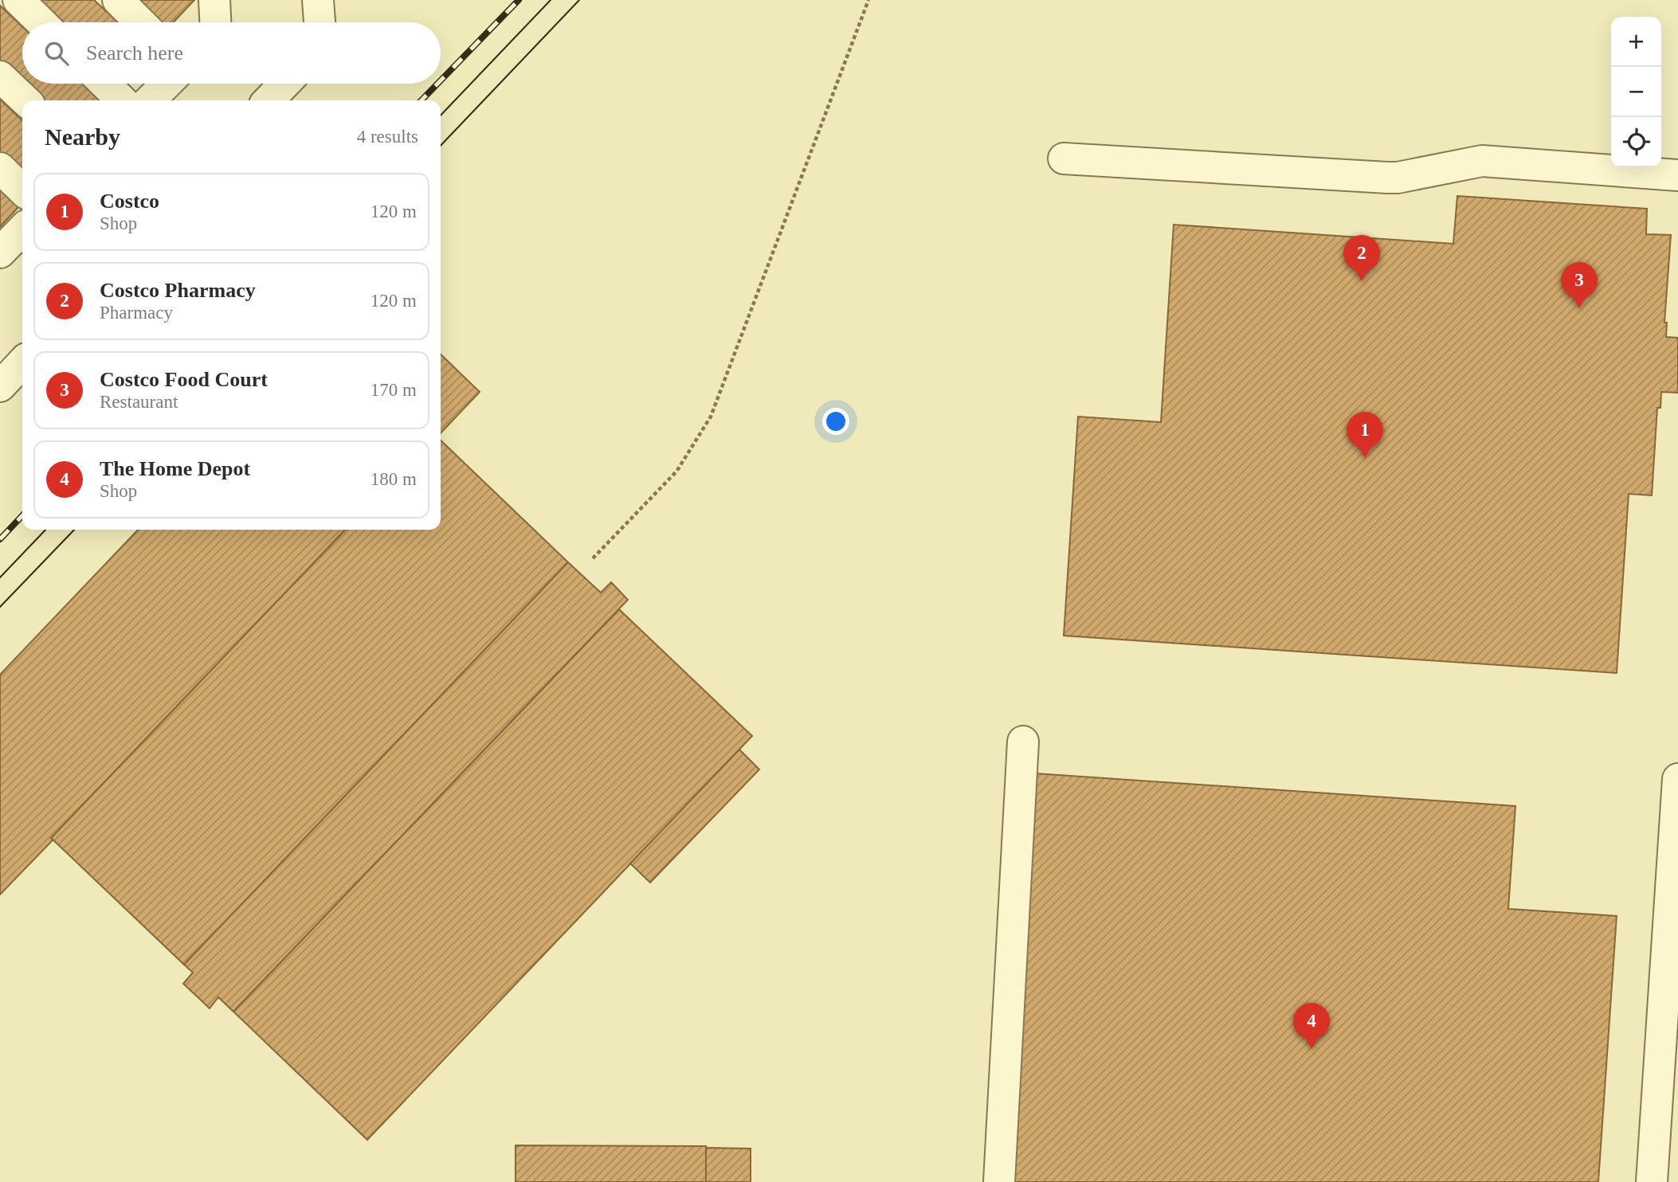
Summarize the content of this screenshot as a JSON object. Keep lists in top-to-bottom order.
{
  "page": {
    "map_buttons": ["+", "−"],
    "search": "Search here",
    "heading": ["Nearby", "4 results"],
    "list": [
      {
        "mark": "1",
        "name": "Costco",
        "note": "Shop",
        "value": "120 m"
      },
      {
        "mark": "2",
        "name": "Costco Pharmacy",
        "note": "Pharmacy",
        "value": "120 m"
      },
      {
        "mark": "3",
        "name": "Costco Food Court",
        "note": "Restaurant",
        "value": "170 m"
      },
      {
        "mark": "4",
        "name": "The Home Depot",
        "note": "Shop",
        "value": "180 m"
      }
    ],
    "pins": [
      "2",
      "3",
      "1",
      "4"
    ]
  }
}
